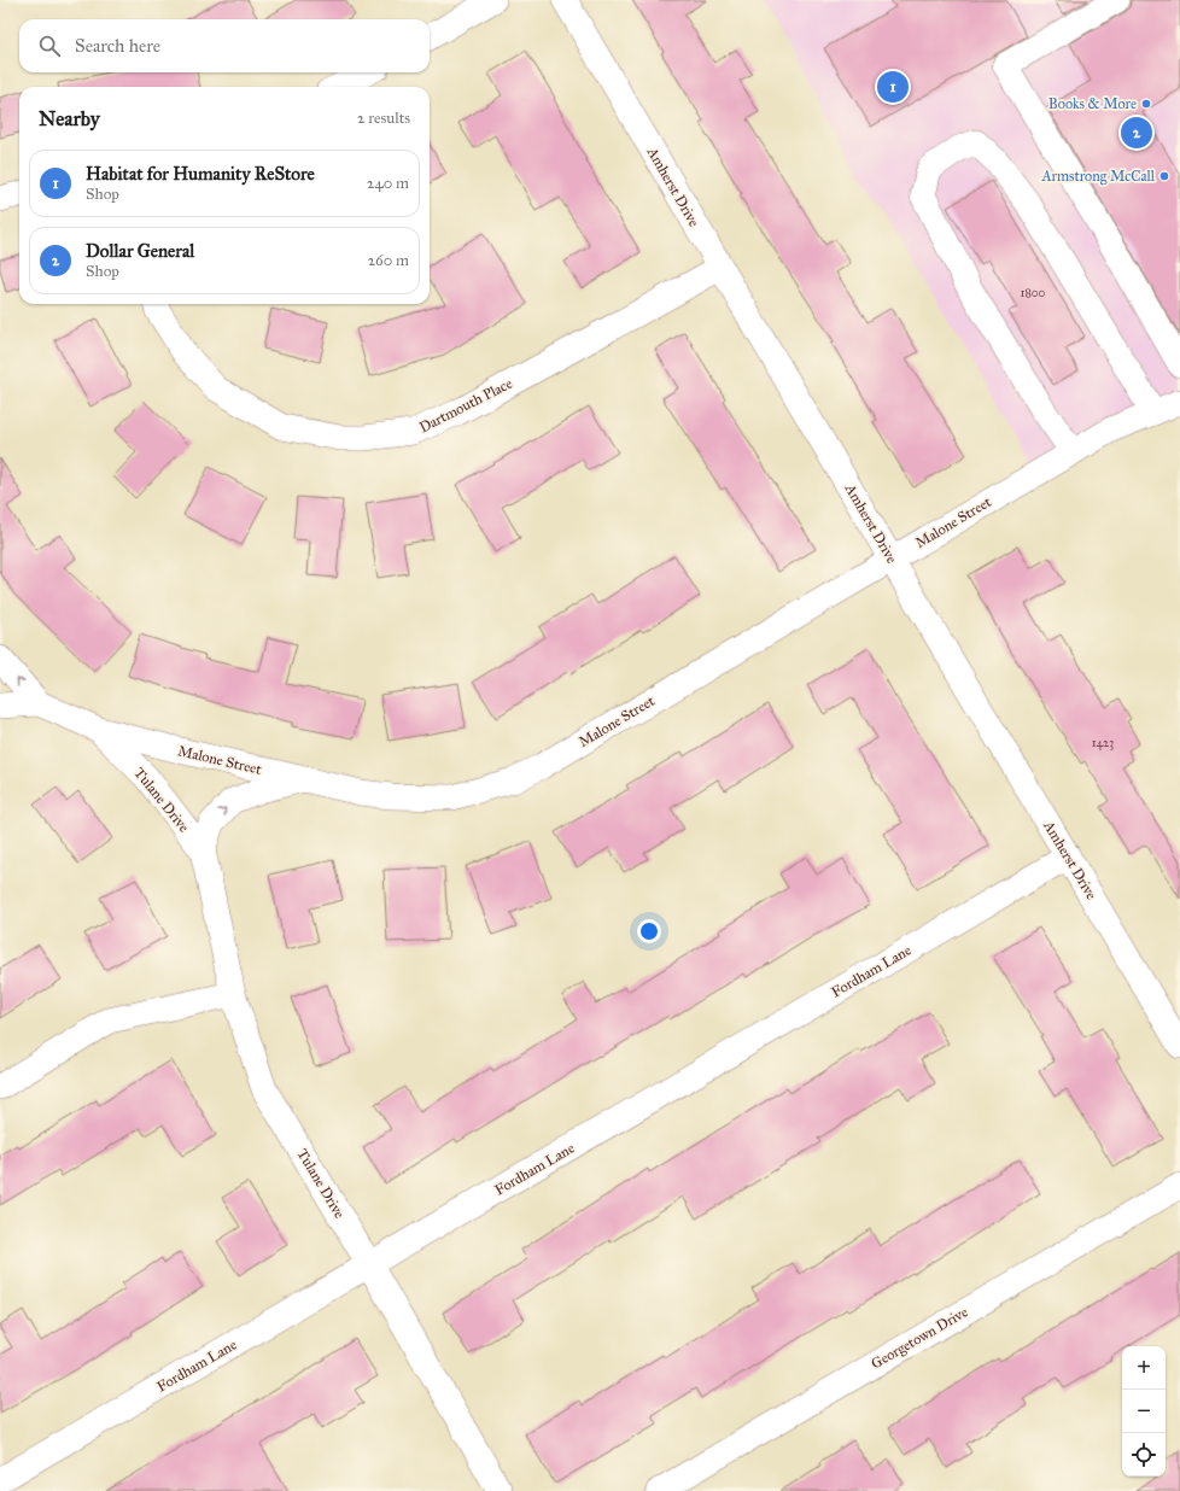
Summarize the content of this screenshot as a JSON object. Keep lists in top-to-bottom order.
{
  "streets": {
    "street": [
      "Amherst Drive",
      "Dartmouth Place",
      "Malone Street",
      "Tulane Drive",
      "Fordham Lane",
      "Georgetown Drive"
    ]
  },
  "crossings": [
    ["Amherst Drive", "Dartmouth Place"],
    ["Amherst Drive", "Malone Street"],
    ["Amherst Drive", "Fordham Lane"],
    ["Malone Street", "Tulane Drive"],
    ["Tulane Drive", "Fordham Lane"]
  ],
  "places": ["Books & More", "Armstrong McCall"],
  "house_numbers": ["1800", "1423"],
  "page": {
    "search": "Search here",
    "pins": ["1", "2"],
    "heading": ["Nearby", "2 results"],
    "list": [
      {
        "mark": "1",
        "name": "Habitat for Humanity ReStore",
        "note": "Shop",
        "value": "240 m"
      },
      {
        "mark": "2",
        "name": "Dollar General",
        "note": "Shop",
        "value": "260 m"
      }
    ],
    "map_buttons": ["+", "−"]
  }
}
